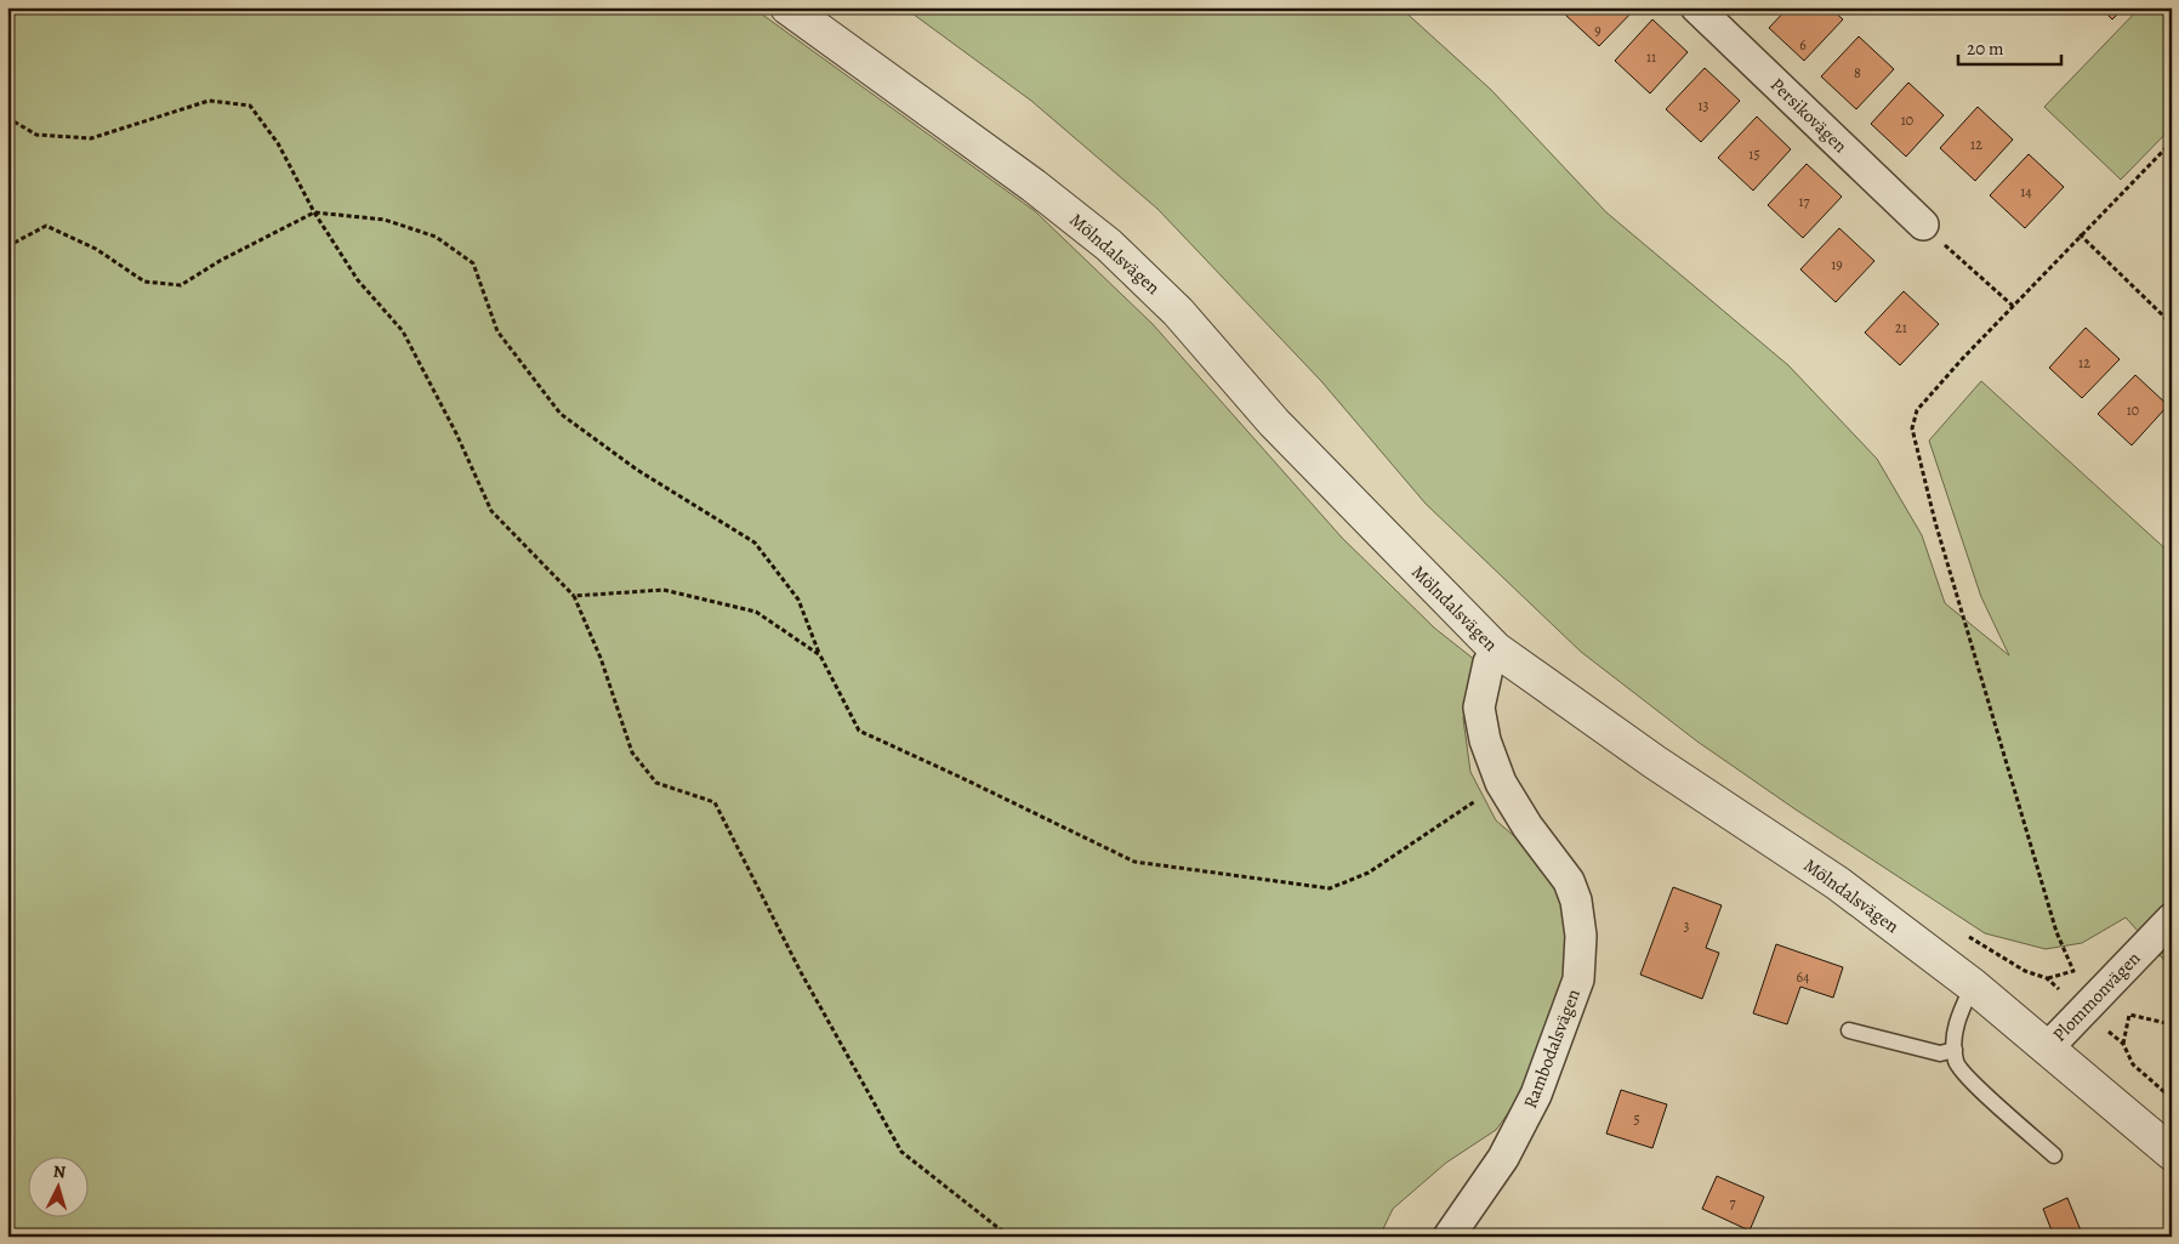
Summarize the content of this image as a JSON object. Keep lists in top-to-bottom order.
{
  "streets": {
    "street": [
      "Persikovägen",
      "Mölndalsvägen",
      "Plommonvägen",
      "Rambodalsvägen"
    ]
  },
  "crossings": [
    ["Mölndalsvägen", "Plommonvägen"],
    ["Mölndalsvägen", "Rambodalsvägen"]
  ],
  "house_numbers": [
    "9",
    "6",
    "11",
    "8",
    "13",
    "10",
    "12",
    "15",
    "14",
    "17",
    "19",
    "21",
    "12",
    "10",
    "3",
    "64",
    "5",
    "7"
  ],
  "scale_bar": "20 m",
  "north": "top"
}
